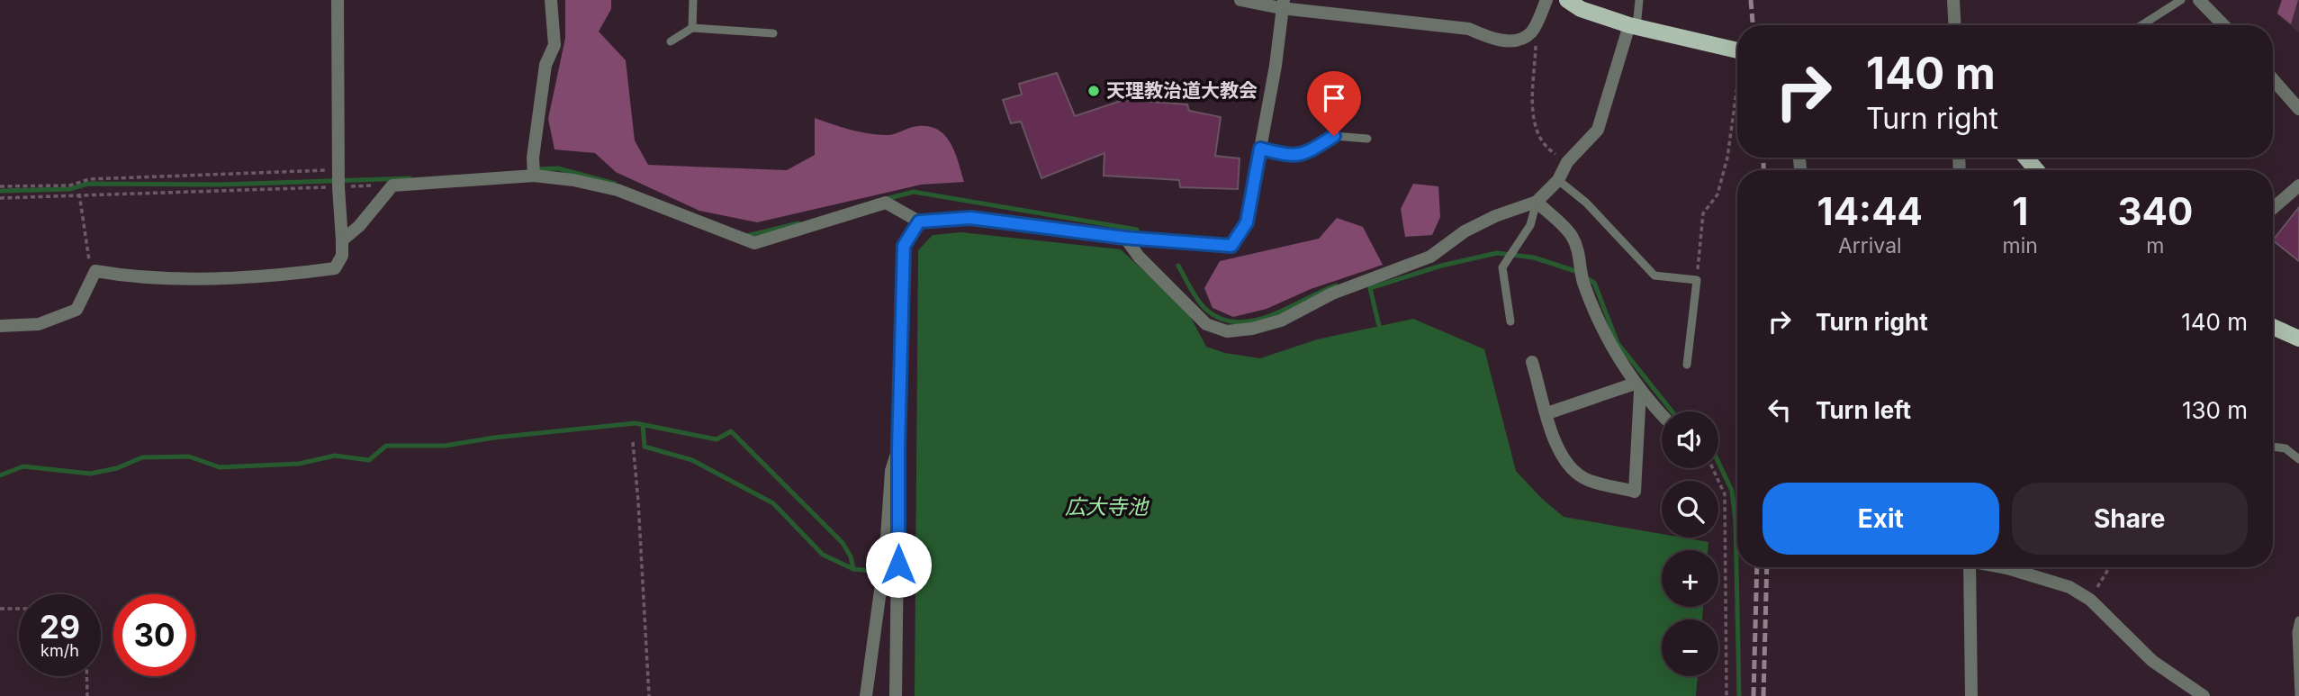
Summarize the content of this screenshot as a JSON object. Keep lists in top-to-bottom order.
{
  "water": ["広大寺池"],
  "places": ["天理教治道大教会"],
  "page": {
    "turn": ["140 m", "Turn right"],
    "eta": [
      "14:44",
      "Arrival",
      "1",
      "min",
      "340",
      "m"
    ],
    "list": [
      {
        "name": "Turn right",
        "value": "140 m"
      },
      {
        "name": "Turn left",
        "value": "130 m"
      }
    ],
    "map_buttons": ["+", "−"],
    "buttons": ["Exit", "Share"],
    "speed": "29 km/h",
    "limit": "30"
  }
}
